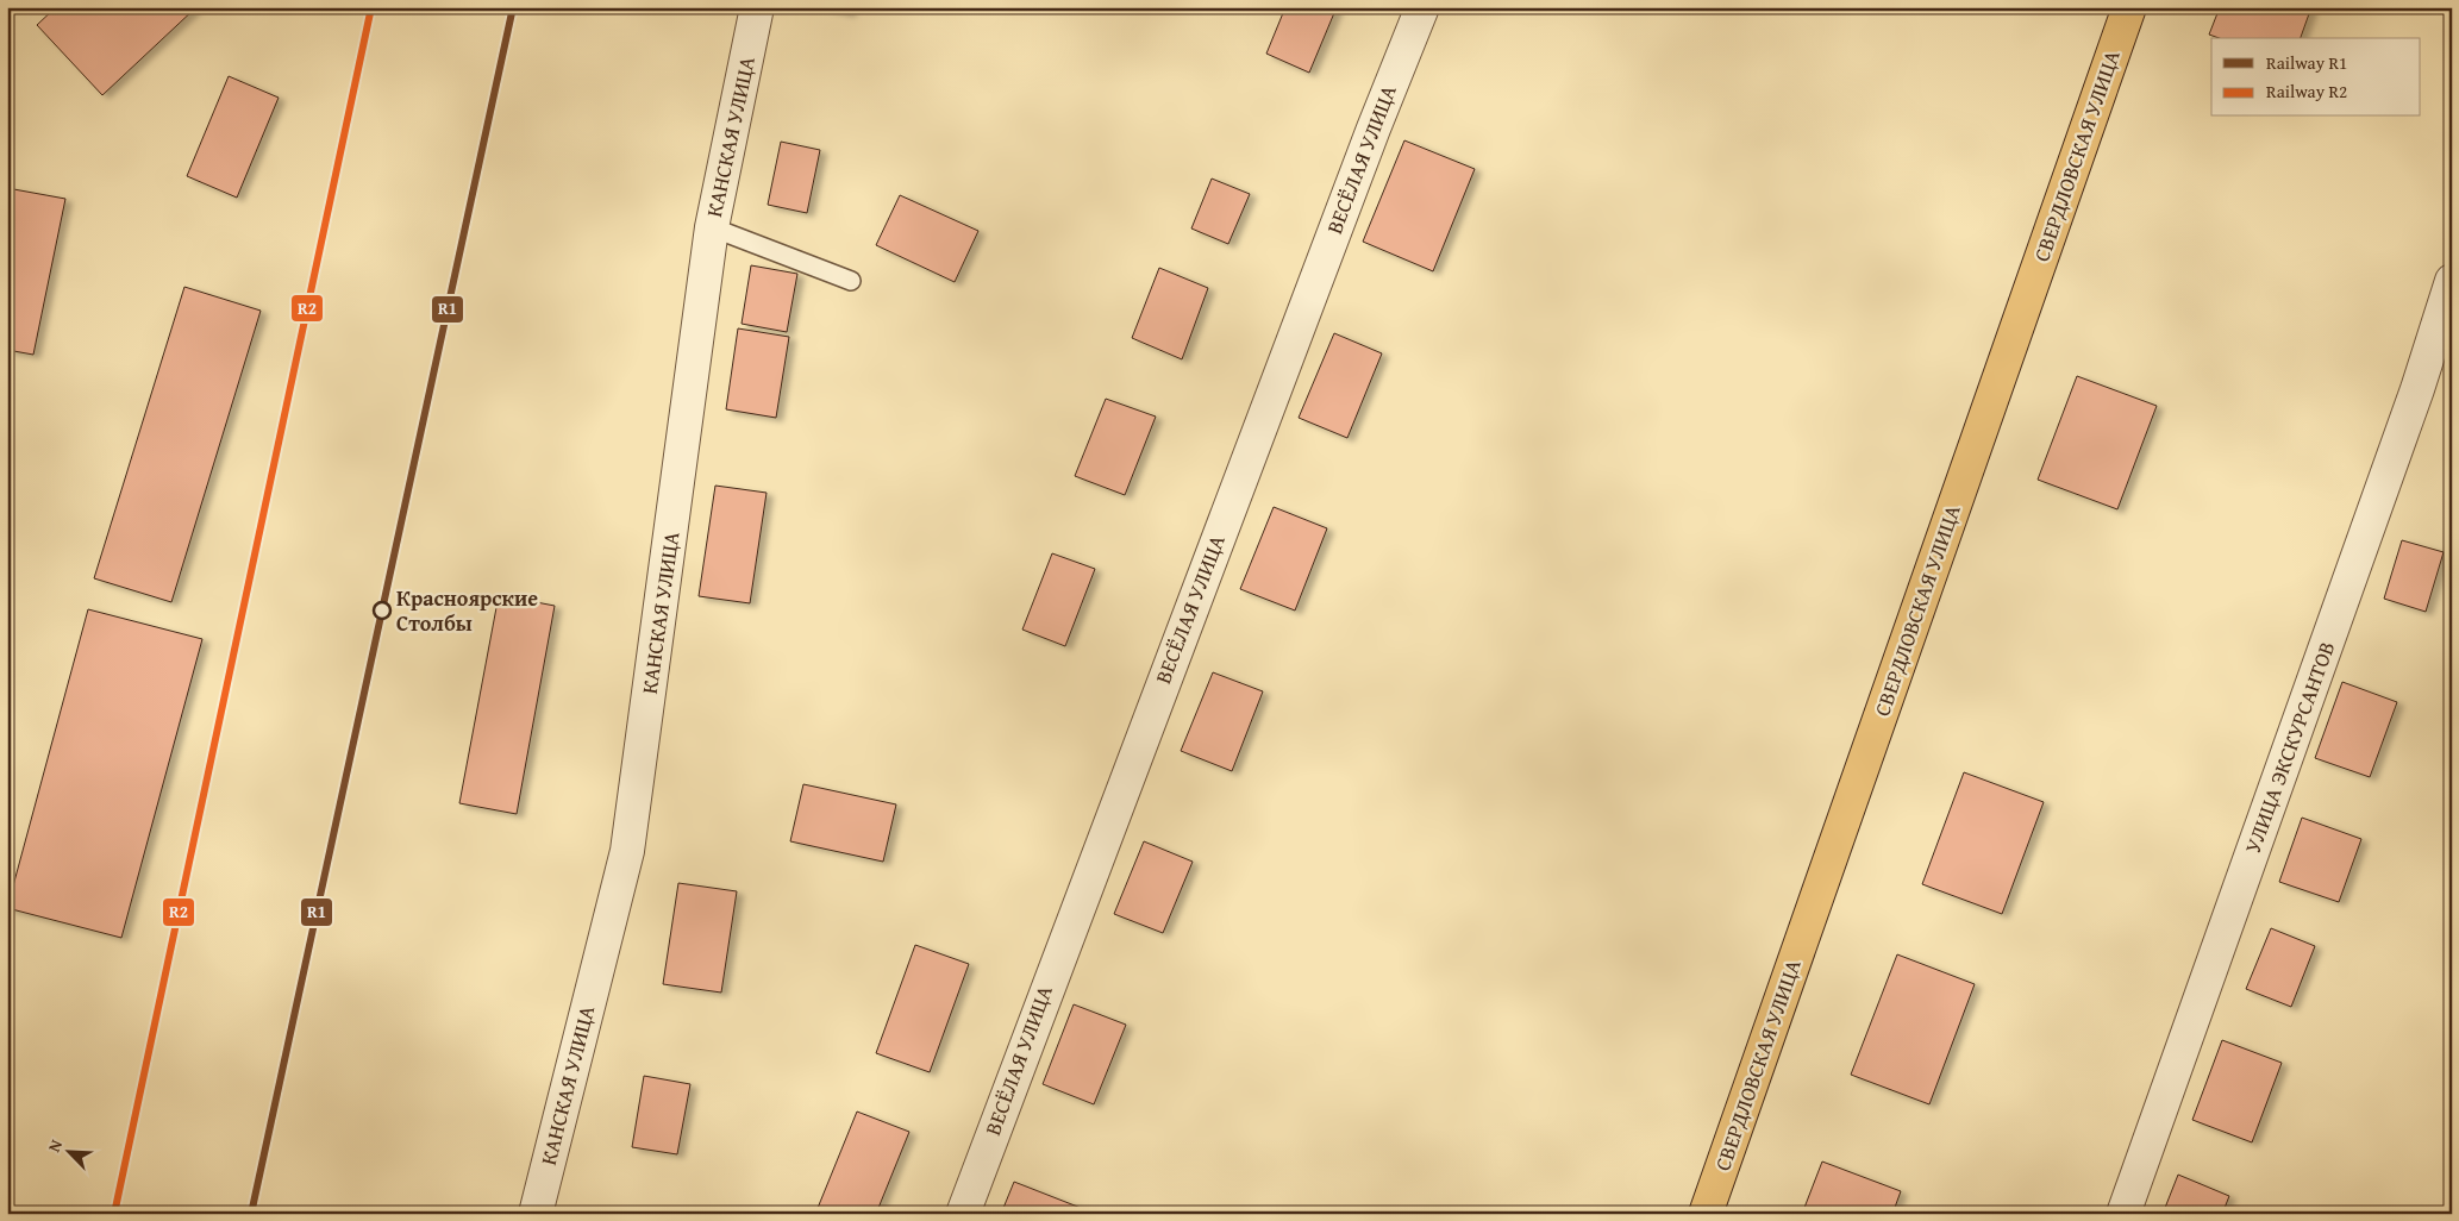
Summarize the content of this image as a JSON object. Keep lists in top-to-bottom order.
{
  "streets": {
    "highway": ["СВЕРДЛОВСКАЯ УЛИЦА"],
    "street": ["КАНСКАЯ УЛИЦА", "ВЕСЁЛАЯ УЛИЦА", "УЛИЦА ЭКСКУРСАНТОВ"]
  },
  "places": ["Красноярские Столбы"],
  "lines": ["rail line R1", "rail line R2"],
  "legend": ["Railway R1", "Railway R2"],
  "north": "top left"
}
